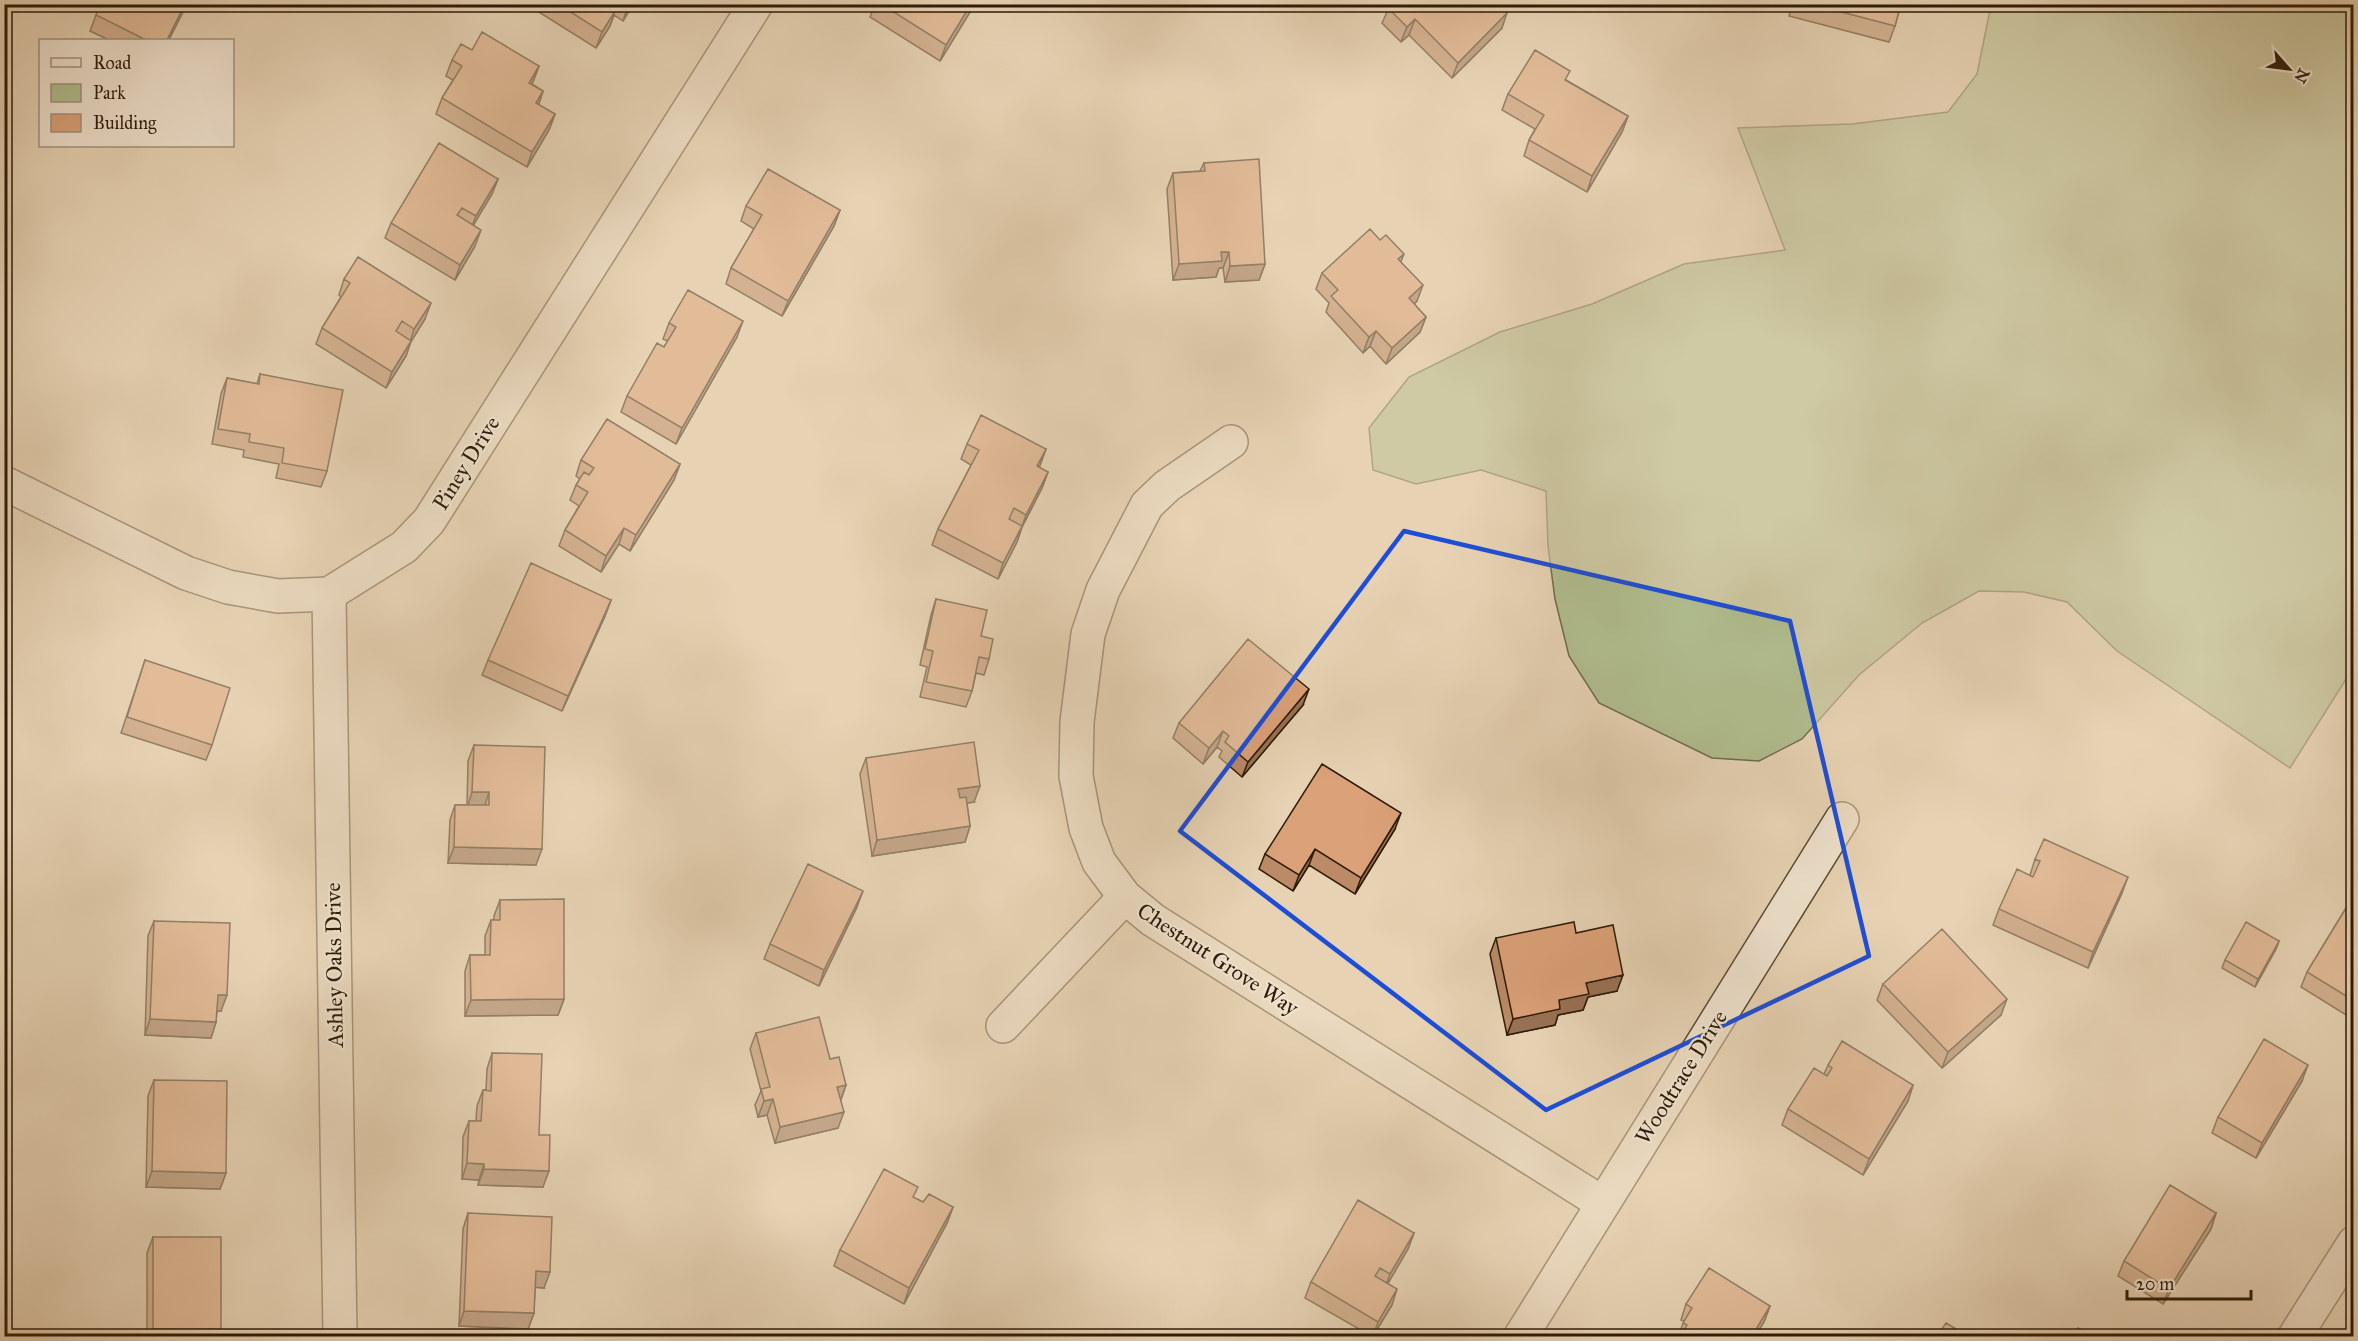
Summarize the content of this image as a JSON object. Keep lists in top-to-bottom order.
{
  "streets": {
    "street": [
      "Piney Drive",
      "Chestnut Grove Way",
      "Ashley Oaks Drive",
      "Woodtrace Drive"
    ]
  },
  "crossings": [
    ["Piney Drive", "Ashley Oaks Drive"],
    ["Chestnut Grove Way", "Woodtrace Drive"]
  ],
  "legend": ["Road", "Park", "Building"],
  "scale_bar": "20 m",
  "north": "bottom right"
}
